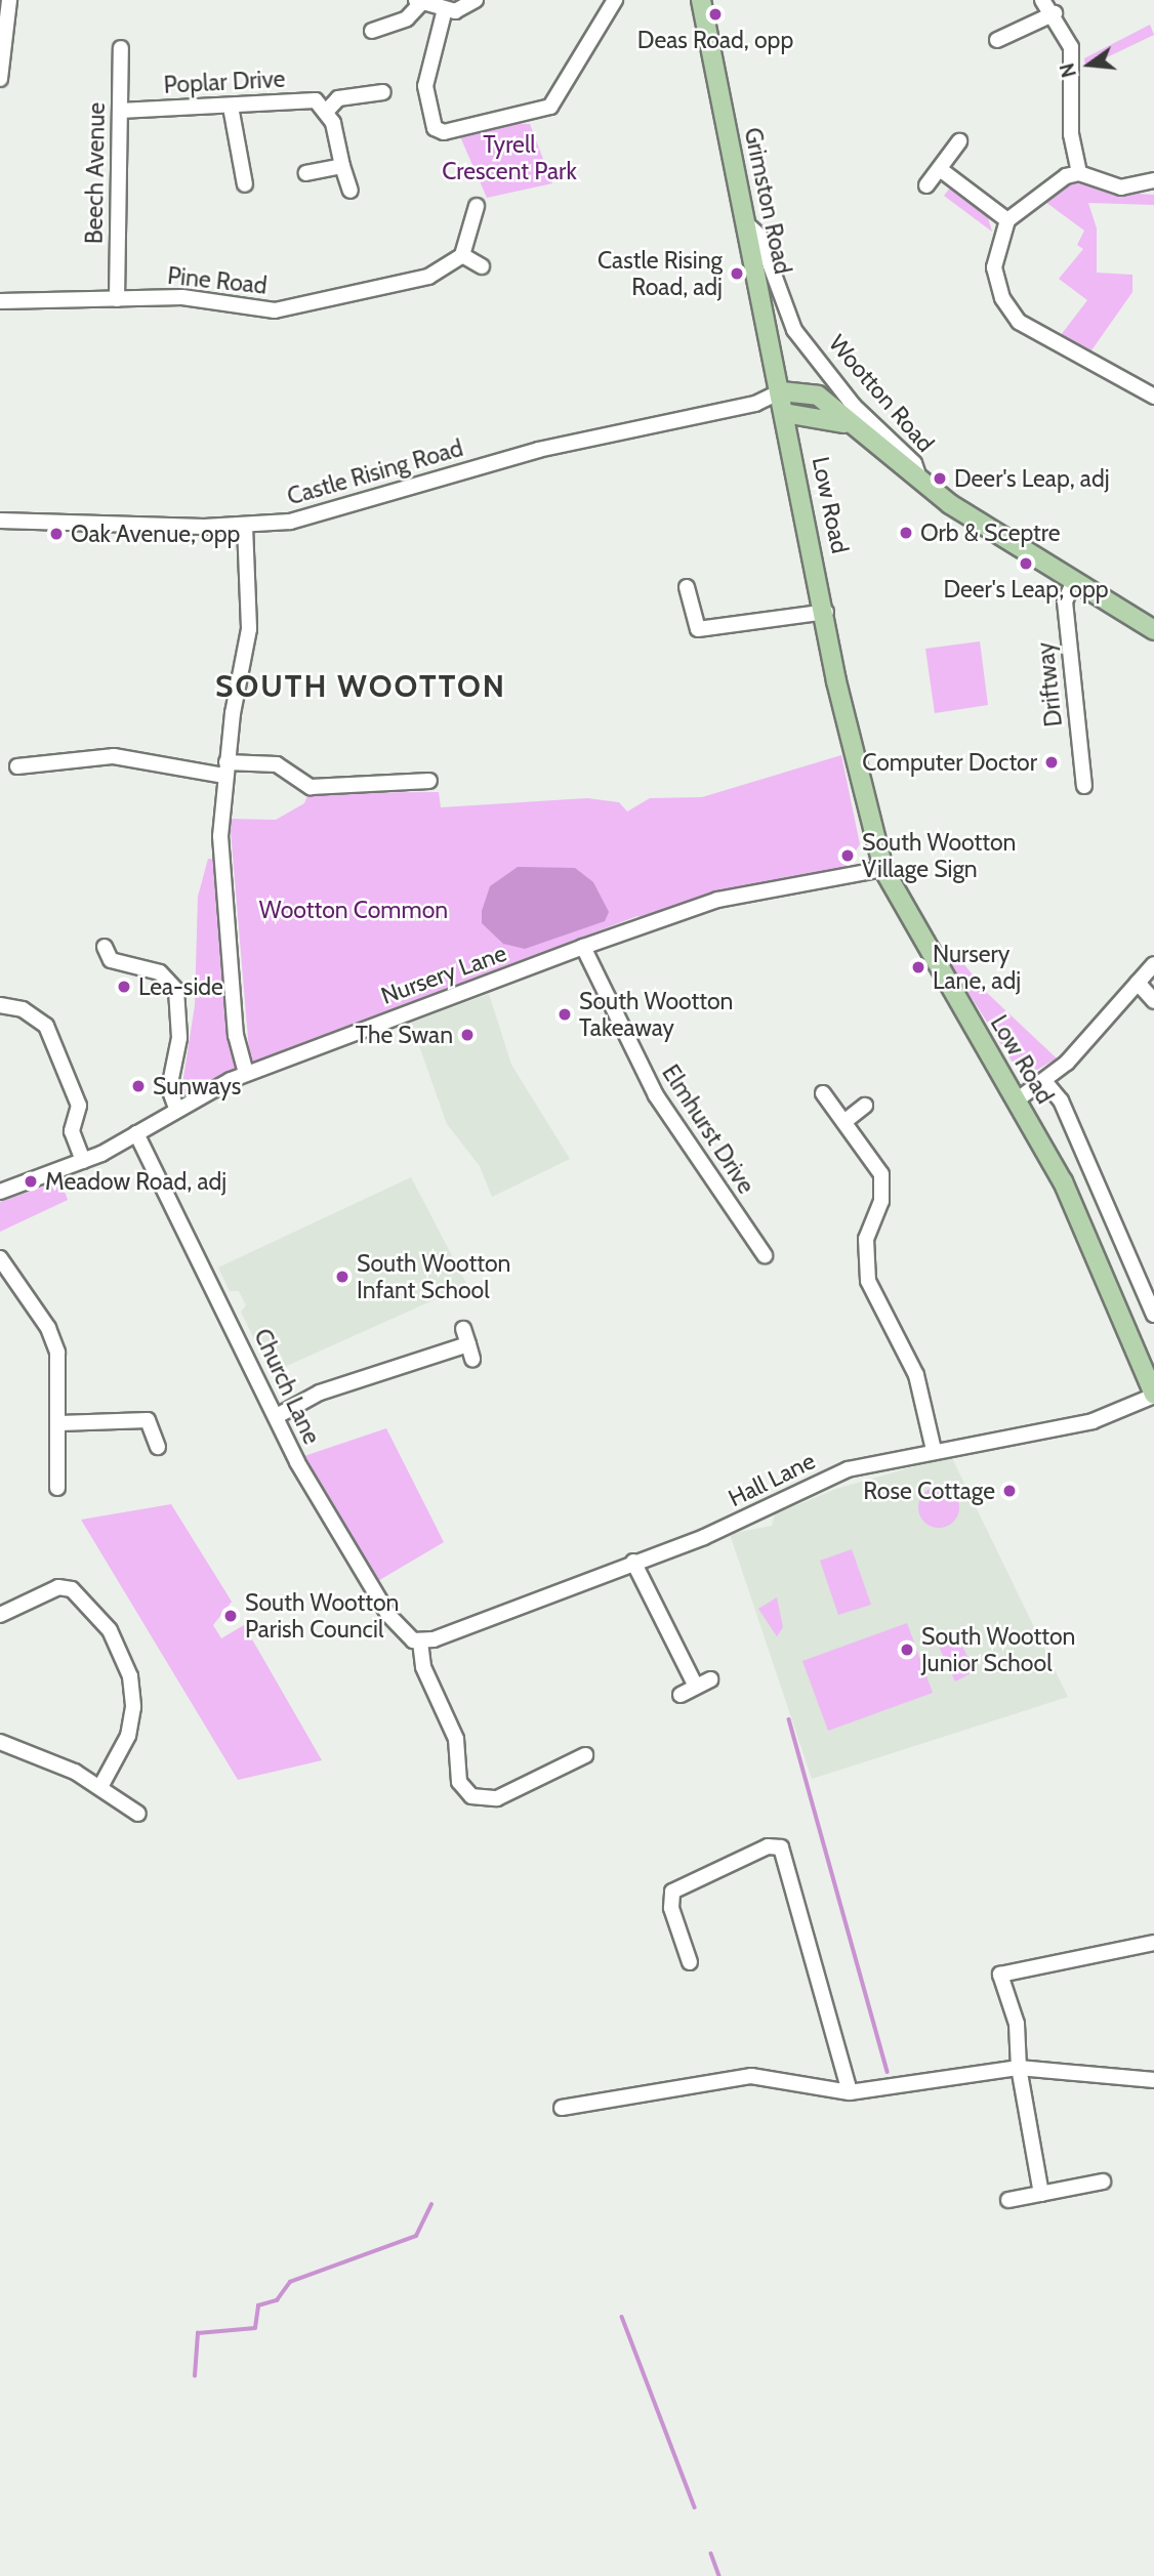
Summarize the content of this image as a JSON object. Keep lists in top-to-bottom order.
{
  "streets": {
    "main road": ["Grimston Road", "Wootton Road", "Low Road"],
    "street": [
      "Poplar Drive",
      "Beech Avenue",
      "Pine Road",
      "Castle Rising Road",
      "Driftway",
      "Nursery Lane",
      "Elmhurst Drive",
      "Church Lane",
      "Hall Lane"
    ]
  },
  "crossings": [
    ["Poplar Drive", "Beech Avenue"],
    ["Beech Avenue", "Pine Road"],
    ["Grimston Road", "Wootton Road"],
    ["Grimston Road", "Castle Rising Road"],
    ["Grimston Road", "Low Road"],
    ["Wootton Road", "Castle Rising Road"],
    ["Wootton Road", "Low Road"],
    ["Wootton Road", "Driftway"],
    ["Castle Rising Road", "Low Road"],
    ["Low Road", "Nursery Lane"],
    ["Low Road", "Hall Lane"],
    ["Nursery Lane", "Elmhurst Drive"],
    ["Nursery Lane", "Church Lane"],
    ["Church Lane", "Hall Lane"]
  ],
  "districts": ["SOUTH WOOTTON"],
  "parks": ["Tyrell Crescent Park", "Wootton Common"],
  "places": [
    "Deas Road, opp",
    "Castle Rising Road, adj",
    "Deer's Leap, adj",
    "Orb & Sceptre",
    "Oak Avenue, opp",
    "Deer's Leap, opp",
    "Computer Doctor",
    "South Wootton Village Sign",
    "Nursery Lane, adj",
    "Lea-side",
    "South Wootton Takeaway",
    "The Swan",
    "Sunways",
    "Meadow Road, adj",
    "South Wootton Infant School",
    "Rose Cottage",
    "South Wootton Parish Council",
    "South Wootton Junior School"
  ],
  "north": "left"
}
